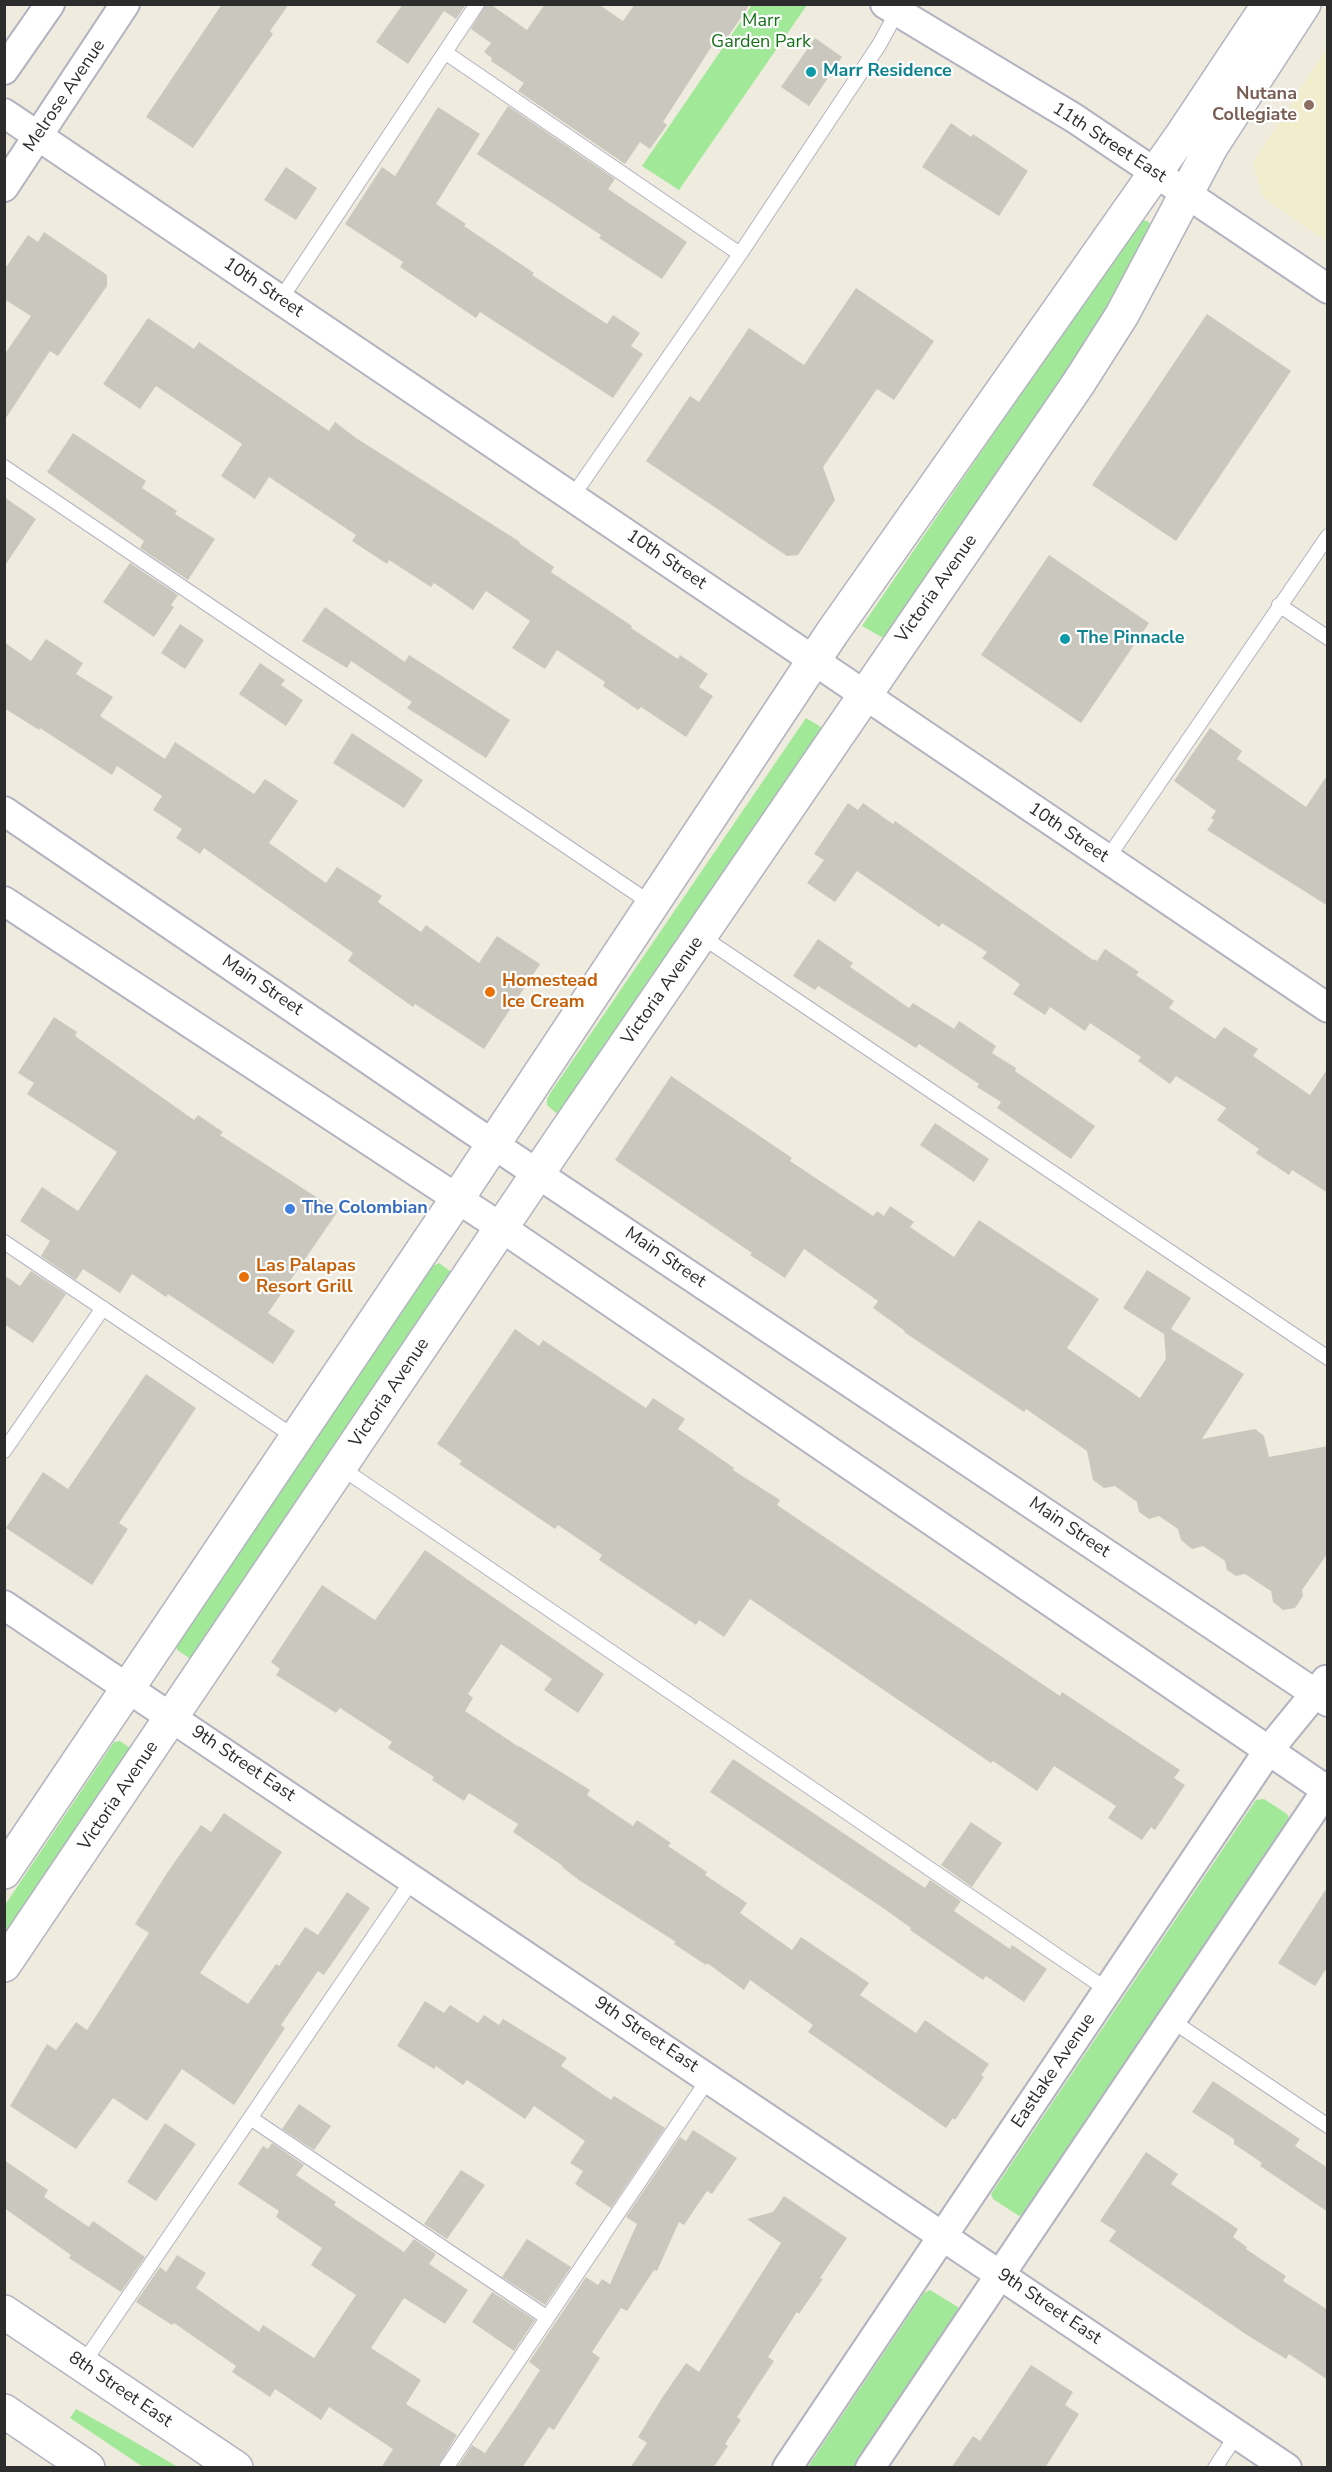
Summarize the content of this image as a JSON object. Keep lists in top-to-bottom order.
{
  "streets": {
    "street": [
      "Melrose Avenue",
      "11th Street East",
      "10th Street",
      "Victoria Avenue",
      "Main Street",
      "9th Street East",
      "Eastlake Avenue",
      "8th Street East"
    ]
  },
  "crossings": [
    ["Melrose Avenue", "10th Street"],
    ["11th Street East", "Victoria Avenue"],
    ["10th Street", "Victoria Avenue"],
    ["Victoria Avenue", "Main Street"],
    ["Victoria Avenue", "9th Street East"],
    ["Main Street", "Eastlake Avenue"],
    ["9th Street East", "Eastlake Avenue"]
  ],
  "parks": ["Marr Garden Park"],
  "places": [
    "Marr Residence",
    "Nutana Collegiate",
    "The Pinnacle",
    "Homestead Ice Cream",
    "The Colombian",
    "Las Palapas Resort Grill"
  ]
}
